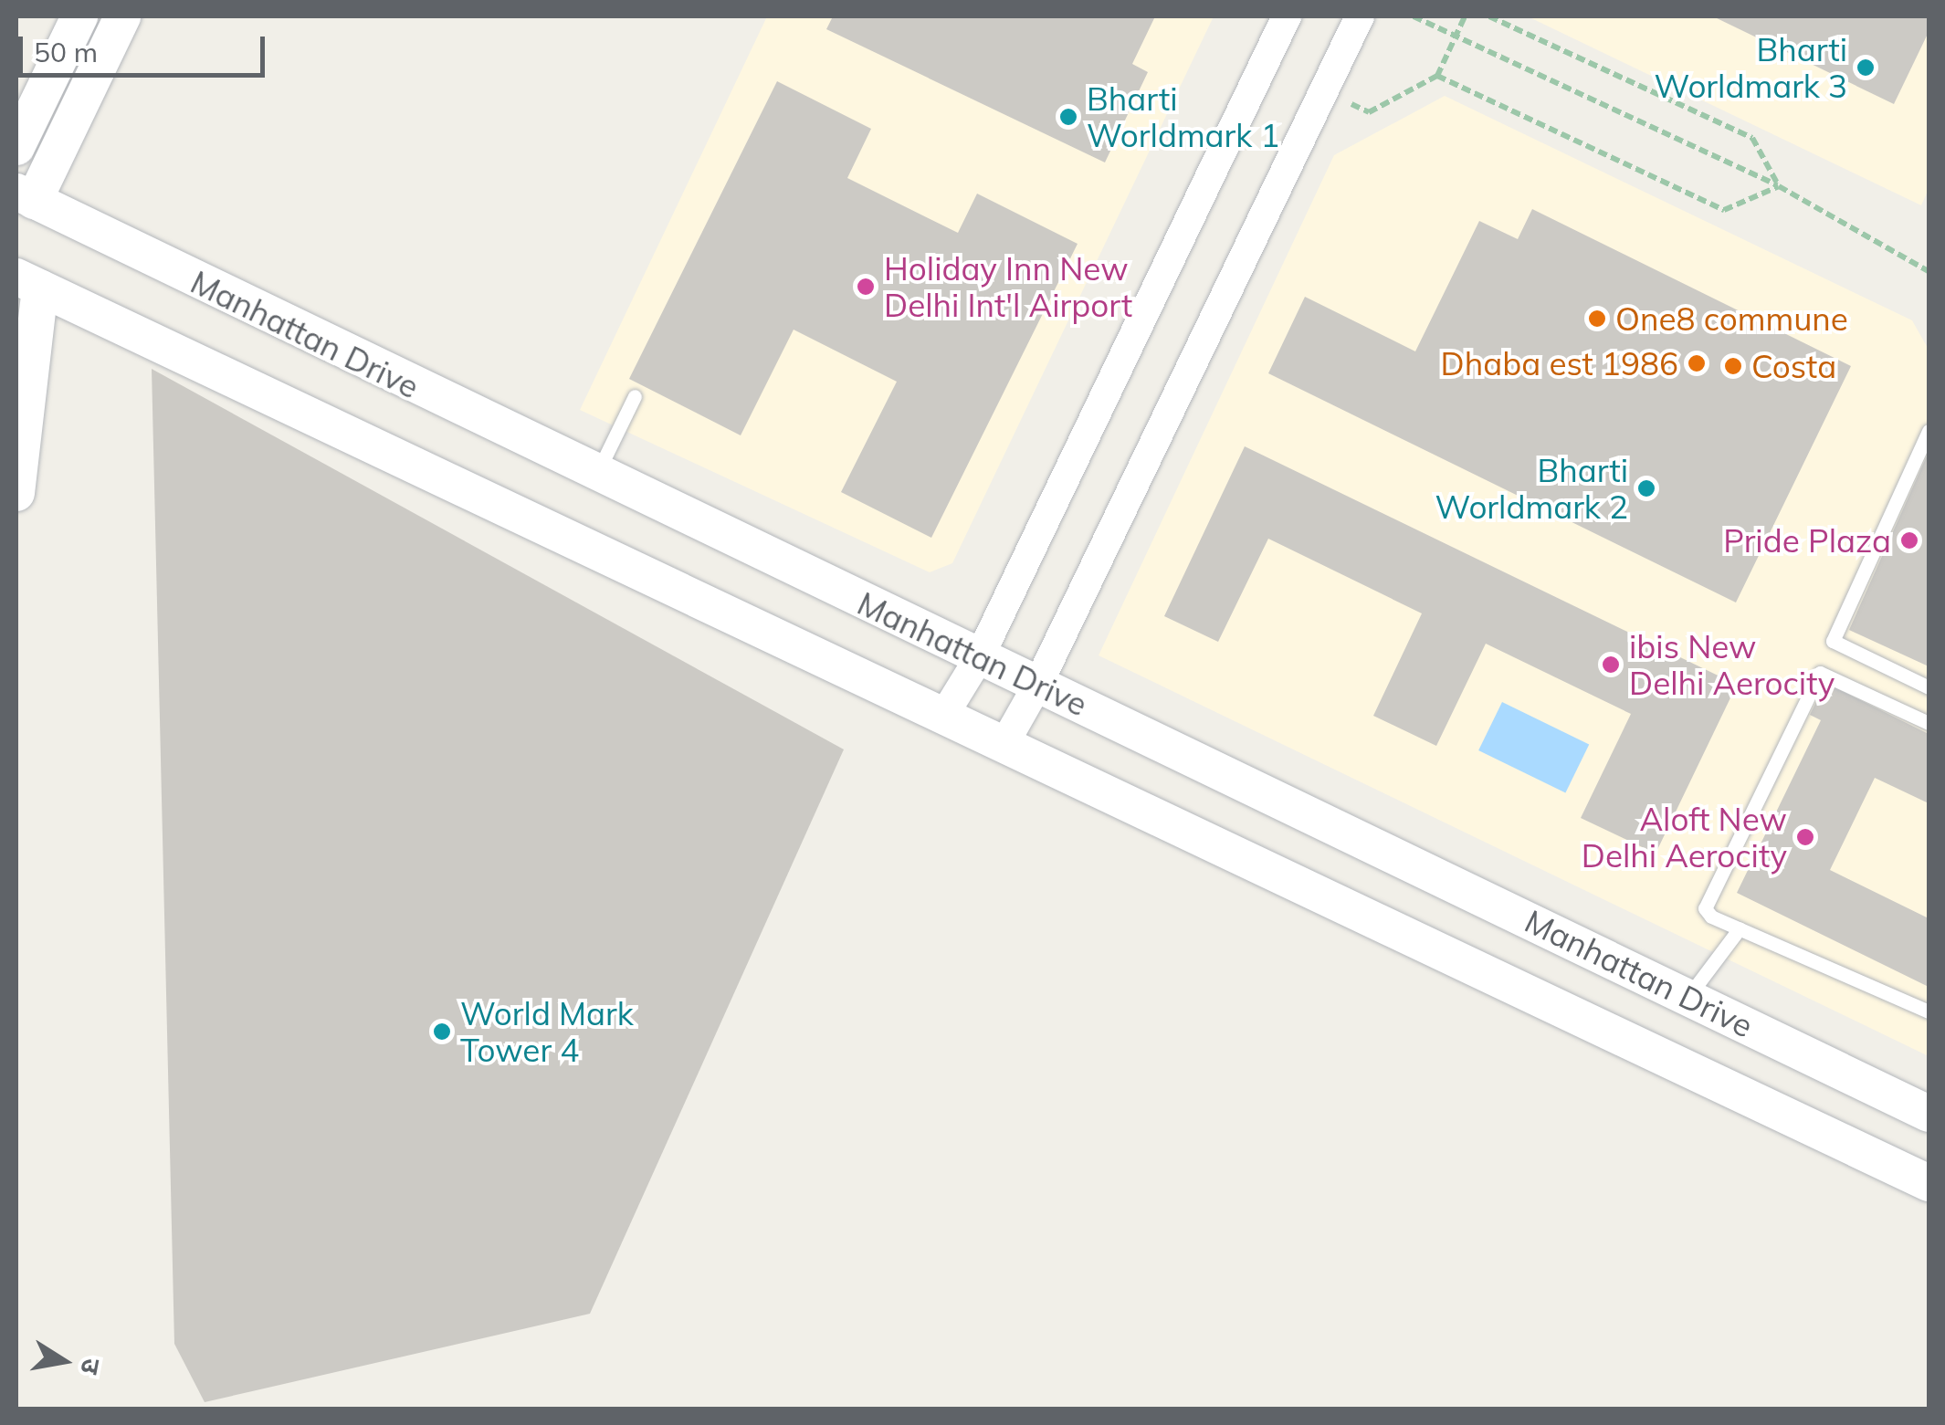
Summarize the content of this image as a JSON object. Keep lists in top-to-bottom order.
{
  "streets": {
    "street": ["Manhattan Drive"]
  },
  "places": [
    "Bharti Worldmark 3",
    "Bharti Worldmark 1",
    "Holiday Inn New Delhi Int'l Airport",
    "One8 commune",
    "Dhaba est 1986",
    "Costa",
    "Bharti Worldmark 2",
    "Pride Plaza",
    "ibis New Delhi Aerocity",
    "Aloft New Delhi Aerocity",
    "World Mark Tower 4"
  ],
  "scale_bar": "50 m",
  "north": "right"
}
